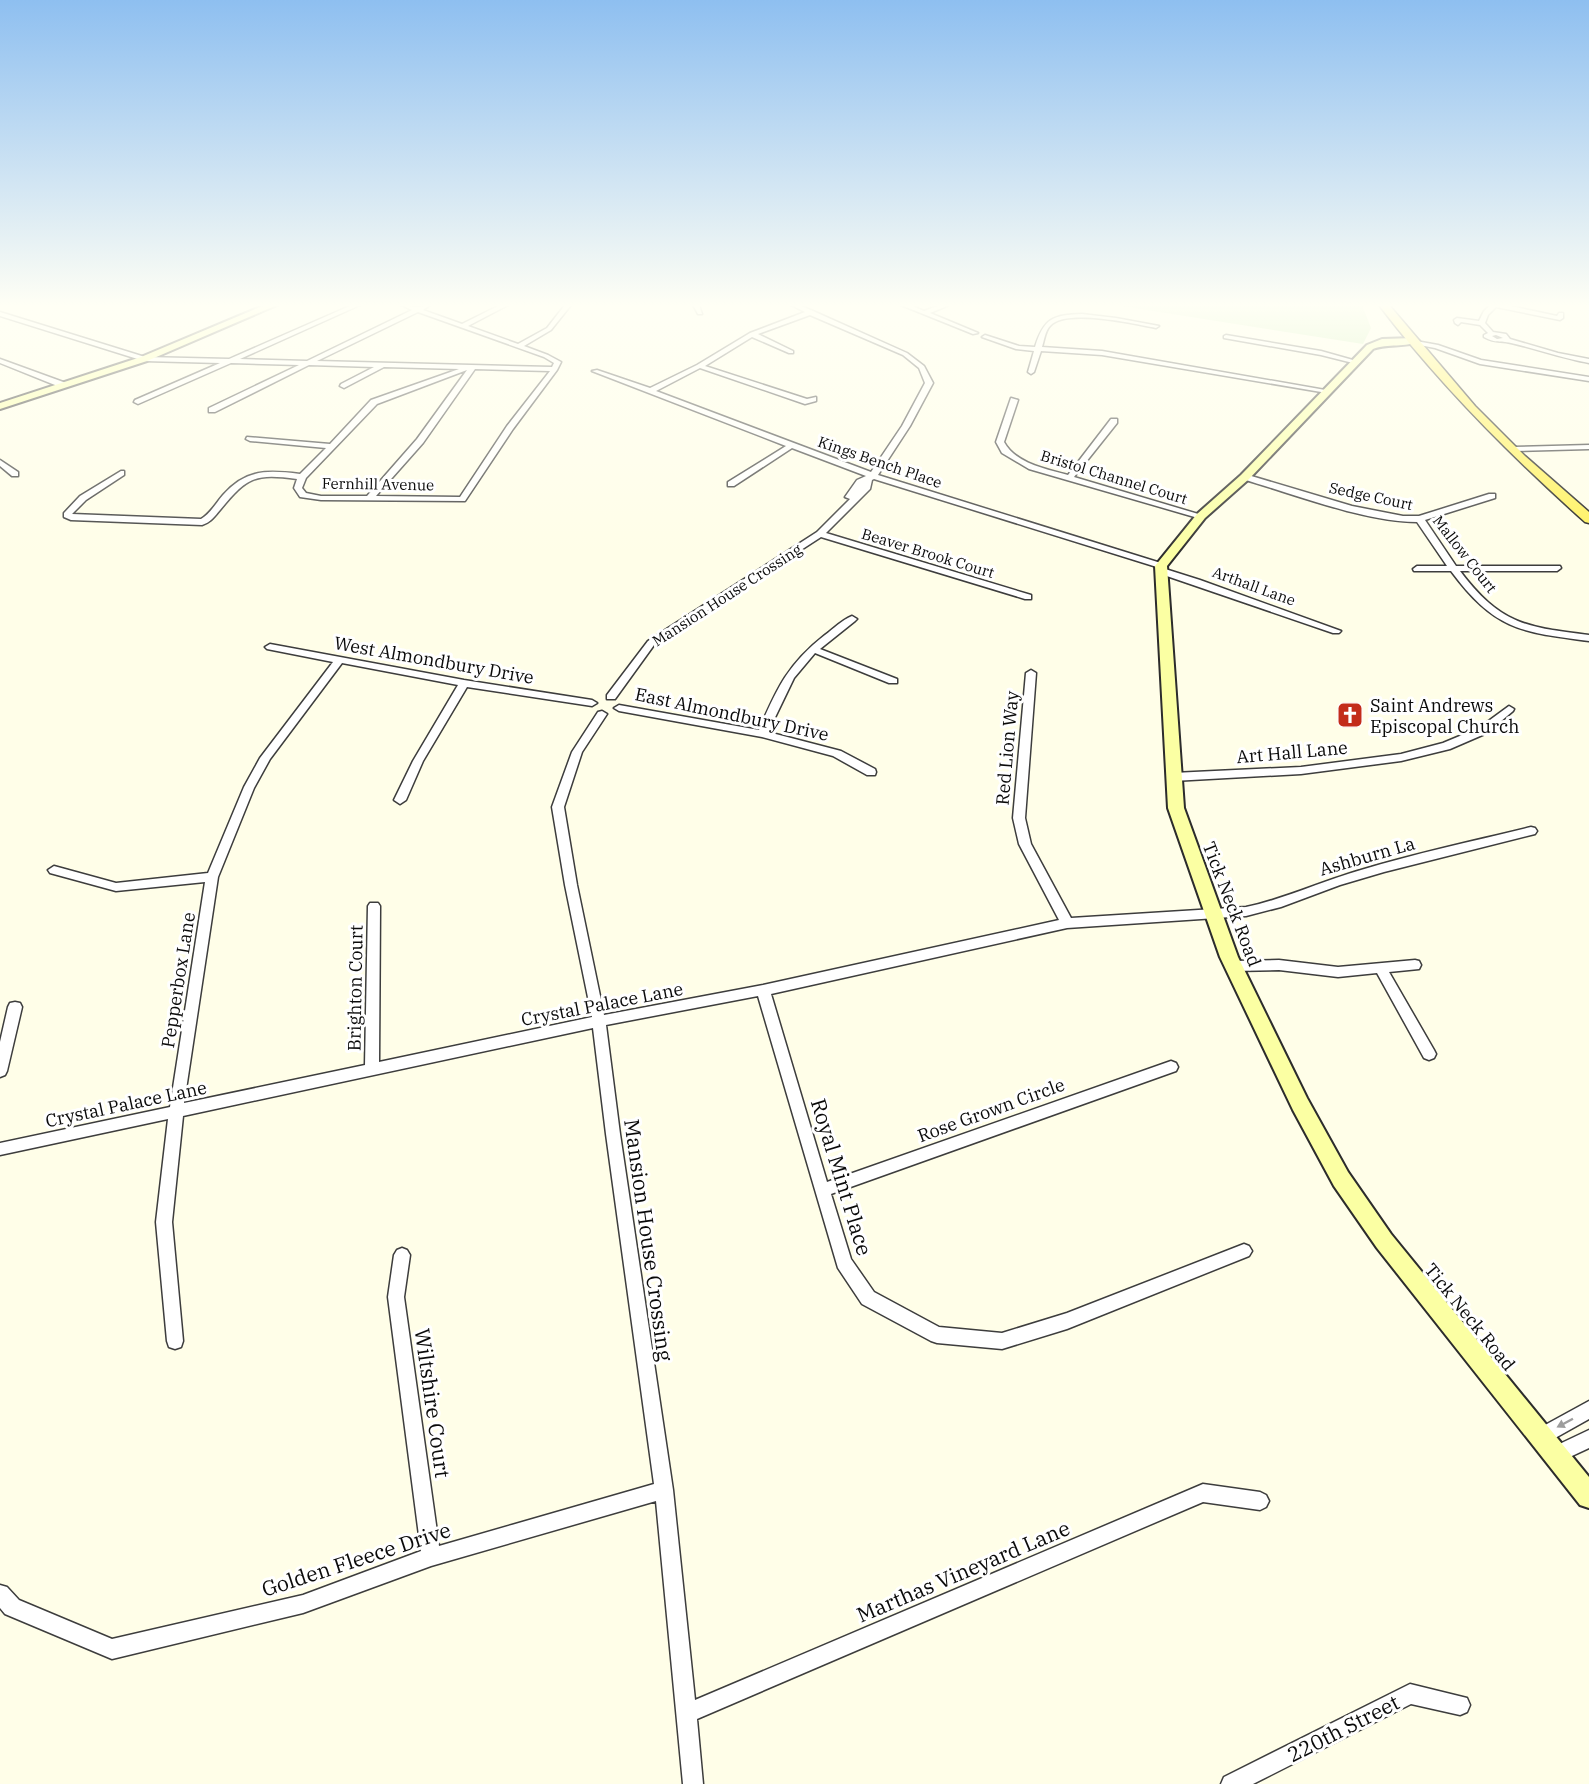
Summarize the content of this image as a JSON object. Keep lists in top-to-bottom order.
{
  "streets": {
    "street": [
      "Kings Bench Place",
      "Bristol Channel Court",
      "Fernhill Avenue",
      "Sedge Court",
      "Beaver Brook Court",
      "Mallow Court",
      "Arthall Lane",
      "Mansion House Crossing",
      "West Almondbury Drive",
      "East Almondbury Drive",
      "Red Lion Way",
      "Art Hall Lane",
      "Ashburn La",
      "Tick Neck Road",
      "Pepperbox Lane",
      "Brighton Court",
      "Crystal Palace Lane",
      "Rose Grown Circle",
      "Royal Mint Place",
      "Wiltshire Court",
      "Golden Fleece Drive",
      "Marthas Vineyard Lane",
      "220th Street"
    ]
  },
  "crossings": [
    ["Kings Bench Place", "Arthall Lane"],
    ["Kings Bench Place", "Mansion House Crossing"],
    ["Kings Bench Place", "Tick Neck Road"],
    ["Sedge Court", "Mallow Court"],
    ["Beaver Brook Court", "Mansion House Crossing"],
    ["Arthall Lane", "Tick Neck Road"],
    ["Mansion House Crossing", "West Almondbury Drive"],
    ["Mansion House Crossing", "Crystal Palace Lane"],
    ["Mansion House Crossing", "Golden Fleece Drive"],
    ["Mansion House Crossing", "Marthas Vineyard Lane"],
    ["West Almondbury Drive", "Pepperbox Lane"],
    ["Red Lion Way", "Crystal Palace Lane"],
    ["Art Hall Lane", "Tick Neck Road"],
    ["Ashburn La", "Tick Neck Road"],
    ["Ashburn La", "Crystal Palace Lane"],
    ["Tick Neck Road", "Crystal Palace Lane"],
    ["Pepperbox Lane", "Crystal Palace Lane"],
    ["Brighton Court", "Crystal Palace Lane"],
    ["Crystal Palace Lane", "Royal Mint Place"],
    ["Rose Grown Circle", "Royal Mint Place"],
    ["Wiltshire Court", "Golden Fleece Drive"]
  ],
  "places": {
    "church": ["Saint Andrews Episcopal Church"]
  }
}
